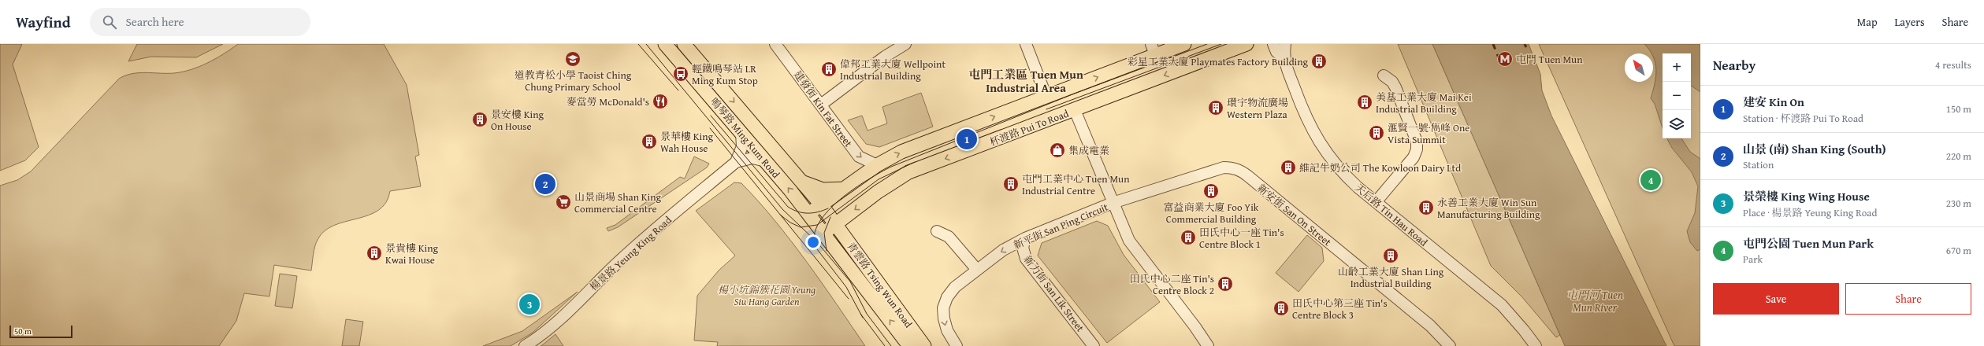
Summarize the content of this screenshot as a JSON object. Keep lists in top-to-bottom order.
{
  "streets": {
    "main road": ["杯渡路 Pui To Road", "鳴琴路 Ming Kum Road", "青雲路 Tsing Wun Road"],
    "street": [
      "建發街 Kin Fat Street",
      "新安街 San On Street",
      "天后路 Tin Hau Road",
      "新平街 San Ping Circuit",
      "楊景路 Yeung King Road",
      "新力街 San Lik Street"
    ]
  },
  "crossings": [
    ["杯渡路 Pui To Road", "鳴琴路 Ming Kum Road"],
    ["杯渡路 Pui To Road", "青雲路 Tsing Wun Road"],
    ["鳴琴路 Ming Kum Road", "楊景路 Yeung King Road"],
    ["鳴琴路 Ming Kum Road", "青雲路 Tsing Wun Road"],
    ["新安街 San On Street", "新平街 San Ping Circuit"],
    ["新平街 San Ping Circuit", "新力街 San Lik Street"]
  ],
  "one_way": ["建發街 Kin Fat Street", "新平街 San Ping Circuit"],
  "districts": ["屯門工業區 Tuen Mun Industrial Area"],
  "water": ["屯門河 Tuen Mun River"],
  "parks": ["楊小坑錦簇花園 Yeung Siu Hang Garden"],
  "places": {
    "school or university": ["道教青松小學 Taoist Ching Chung Primary School"],
    "metro station": ["屯門 Tuen Mun"],
    "building": [
      "彩星工業大廈 Playmates Factory Building",
      "偉邦工業大廈 Wellpoint Industrial Building",
      "美基工業大廈 Mai Kei Industrial Building",
      "環宇物流廣場 Western Plaza",
      "景安樓 King On House",
      "滙賢一號·雋峰 One Vista Summit",
      "景華樓 King Wah House",
      "維記牛奶公司 The Kowloon Dairy Ltd",
      "屯門工業中心 Tuen Mun Industrial Centre",
      "富益商業大廈 Foo Yik Commercial Building",
      "永善工業大廈 Win Sun Manufacturing Building",
      "田氏中心一座 Tin's Centre Block 1",
      "景貴樓 King Kwai House",
      "山齡工業大廈 Shan Ling Industrial Building",
      "田氏中心二座 Tin's Centre Block 2",
      "田氏中心第三座 Tin's Centre Block 3"
    ],
    "bus stop": ["輕鐵鳴琴站 LR Ming Kum Stop"],
    "restaurant": ["麥當勞 McDonald's"],
    "shop": ["集成電業"],
    "supermarket": ["山景商場 Shan King Commercial Centre"]
  },
  "scale_bar": "50 m",
  "north": "top left",
  "page": {
    "header": "Wayfind",
    "search": "Search here",
    "nav": ["Map", "Layers", "Share"],
    "heading": ["Nearby", "4 results"],
    "map_buttons": ["+", "−"],
    "list": [
      {
        "mark": "1",
        "name": "建安 Kin On",
        "note": "Station · 杯渡路 Pui To Road",
        "value": "150 m"
      },
      {
        "mark": "2",
        "name": "山景 (南) Shan King (South)",
        "note": "Station",
        "value": "220 m"
      },
      {
        "mark": "3",
        "name": "景榮樓 King Wing House",
        "note": "Place · 楊景路 Yeung King Road",
        "value": "230 m"
      },
      {
        "mark": "4",
        "name": "屯門公園 Tuen Mun Park",
        "note": "Park",
        "value": "670 m"
      }
    ],
    "pins": [
      "1",
      "4",
      "2",
      "3"
    ],
    "buttons": ["Save", "Share"],
    "scale": "50 m"
  }
}
